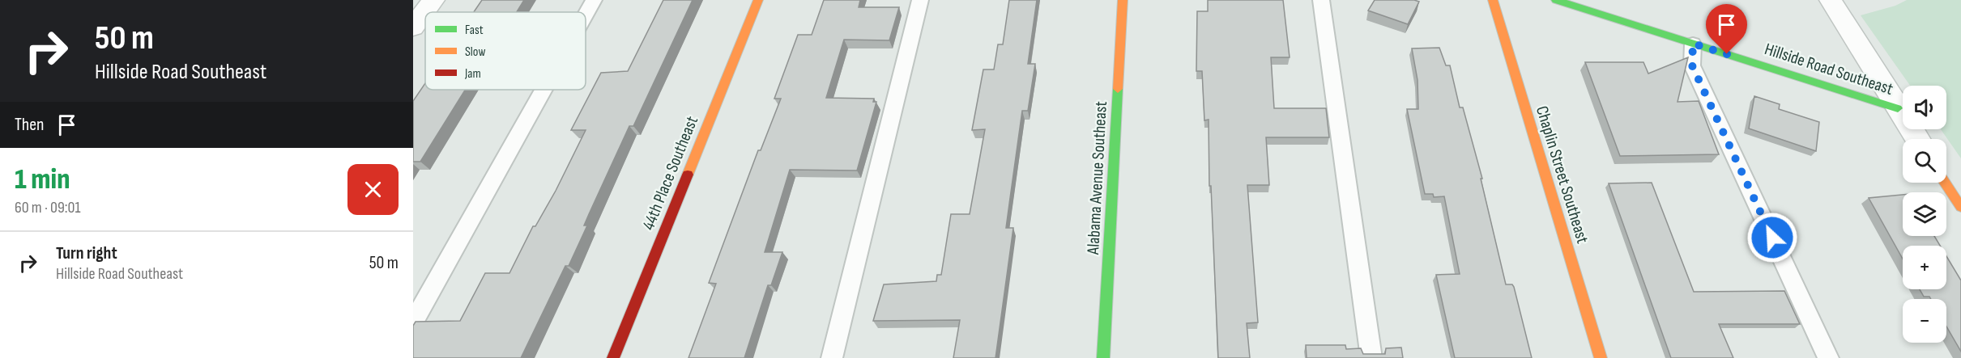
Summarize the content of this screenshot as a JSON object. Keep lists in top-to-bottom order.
{
  "streets": {
    "street": [
      "Hillside Road Southeast",
      "44th Place Southeast",
      "Chaplin Street Southeast",
      "Alabama Avenue Southeast"
    ]
  },
  "legend": ["Fast", "Slow", "Jam"],
  "page": {
    "turn": ["50 m", "Hillside Road Southeast"],
    "map_buttons": ["+", "−"],
    "then": "Then",
    "heading": ["1 min", "60 m · 09:01"],
    "list": [
      {
        "name": "Turn right",
        "note": "Hillside Road Southeast",
        "value": "50 m"
      }
    ]
  }
}
